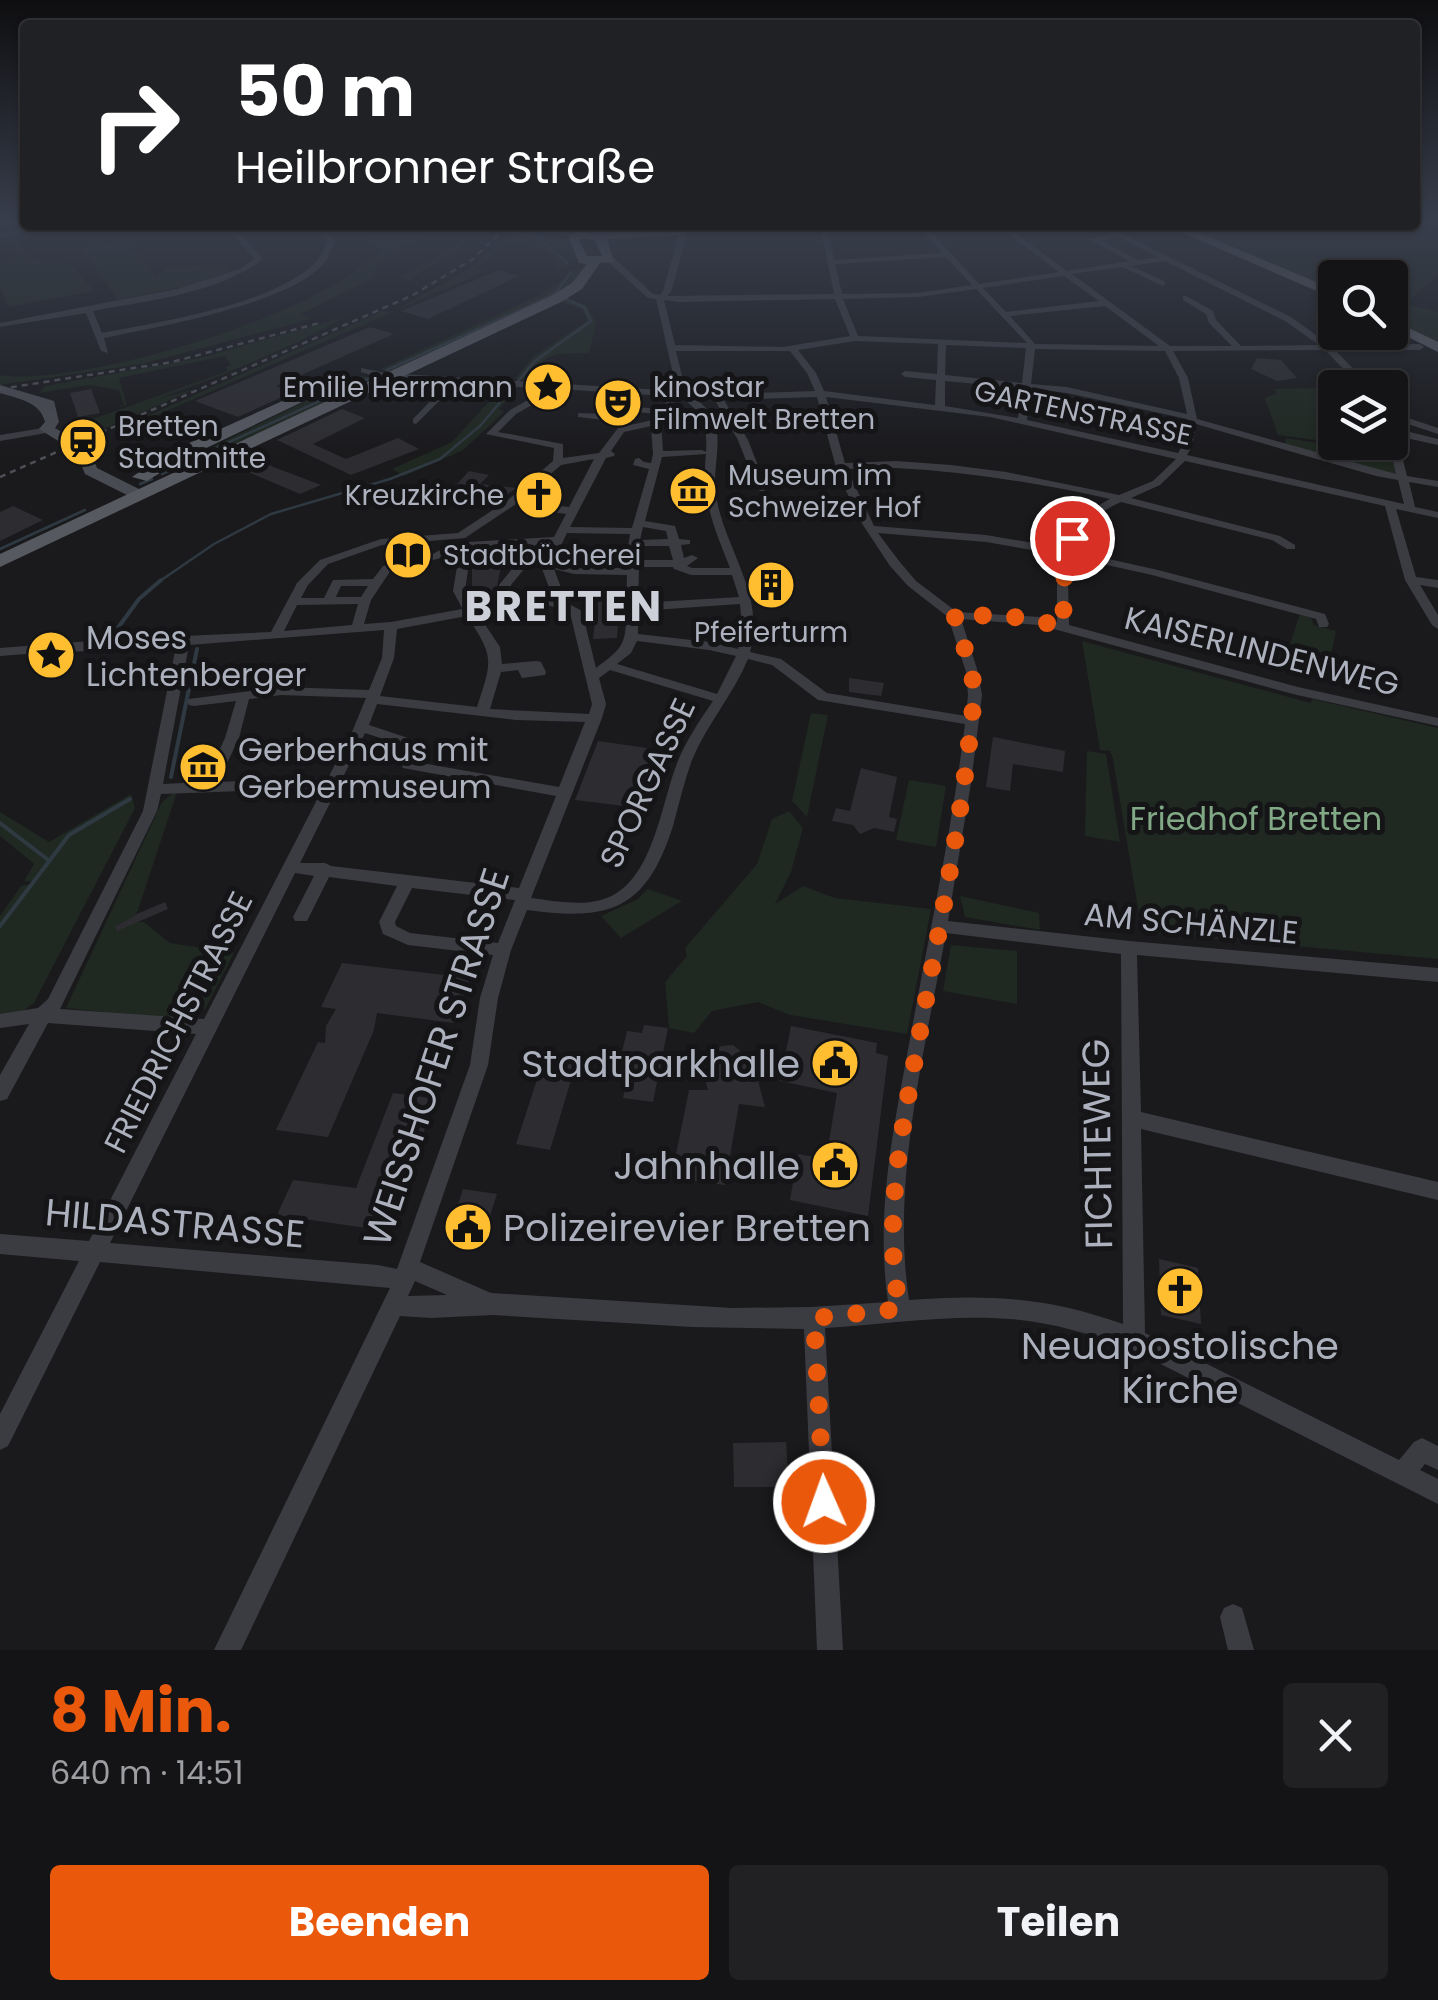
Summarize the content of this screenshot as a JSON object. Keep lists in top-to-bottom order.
{
  "streets": {
    "street": [
      "GARTENSTRASSE",
      "KAISERLINDENWEG",
      "SPORGASSE",
      "AM SCHÄNZLE",
      "FRIEDRICHSTRASSE",
      "WEISSHOFER STRASSE",
      "FICHTEWEG",
      "HILDASTRASSE"
    ]
  },
  "crossings": [
    ["SPORGASSE", "FRIEDRICHSTRASSE"],
    ["SPORGASSE", "WEISSHOFER STRASSE"],
    ["AM SCHÄNZLE", "FICHTEWEG"],
    ["FRIEDRICHSTRASSE", "HILDASTRASSE"],
    ["WEISSHOFER STRASSE", "HILDASTRASSE"]
  ],
  "districts": ["BRETTEN"],
  "parks": ["Friedhof Bretten"],
  "places": {
    "place": ["Emilie Herrmann", "Moses Lichtenberger"],
    "theatre": ["kinostar Filmwelt Bretten"],
    "station": ["Bretten Stadtmitte"],
    "museum": ["Museum im Schweizer Hof", "Gerberhaus mit Gerbermuseum"],
    "church": ["Kreuzkirche", "Neuapostolische Kirche"],
    "library": ["Stadtbücherei"],
    "building": ["Pfeiferturm"],
    "public building": ["Stadtparkhalle", "Jahnhalle", "Polizeirevier Bretten"]
  },
  "page": {
    "turn": ["50 m", "Heilbronner Straße"],
    "heading": ["8 Min.", "640 m · 14:51"],
    "buttons": ["Beenden", "Teilen"]
  }
}
